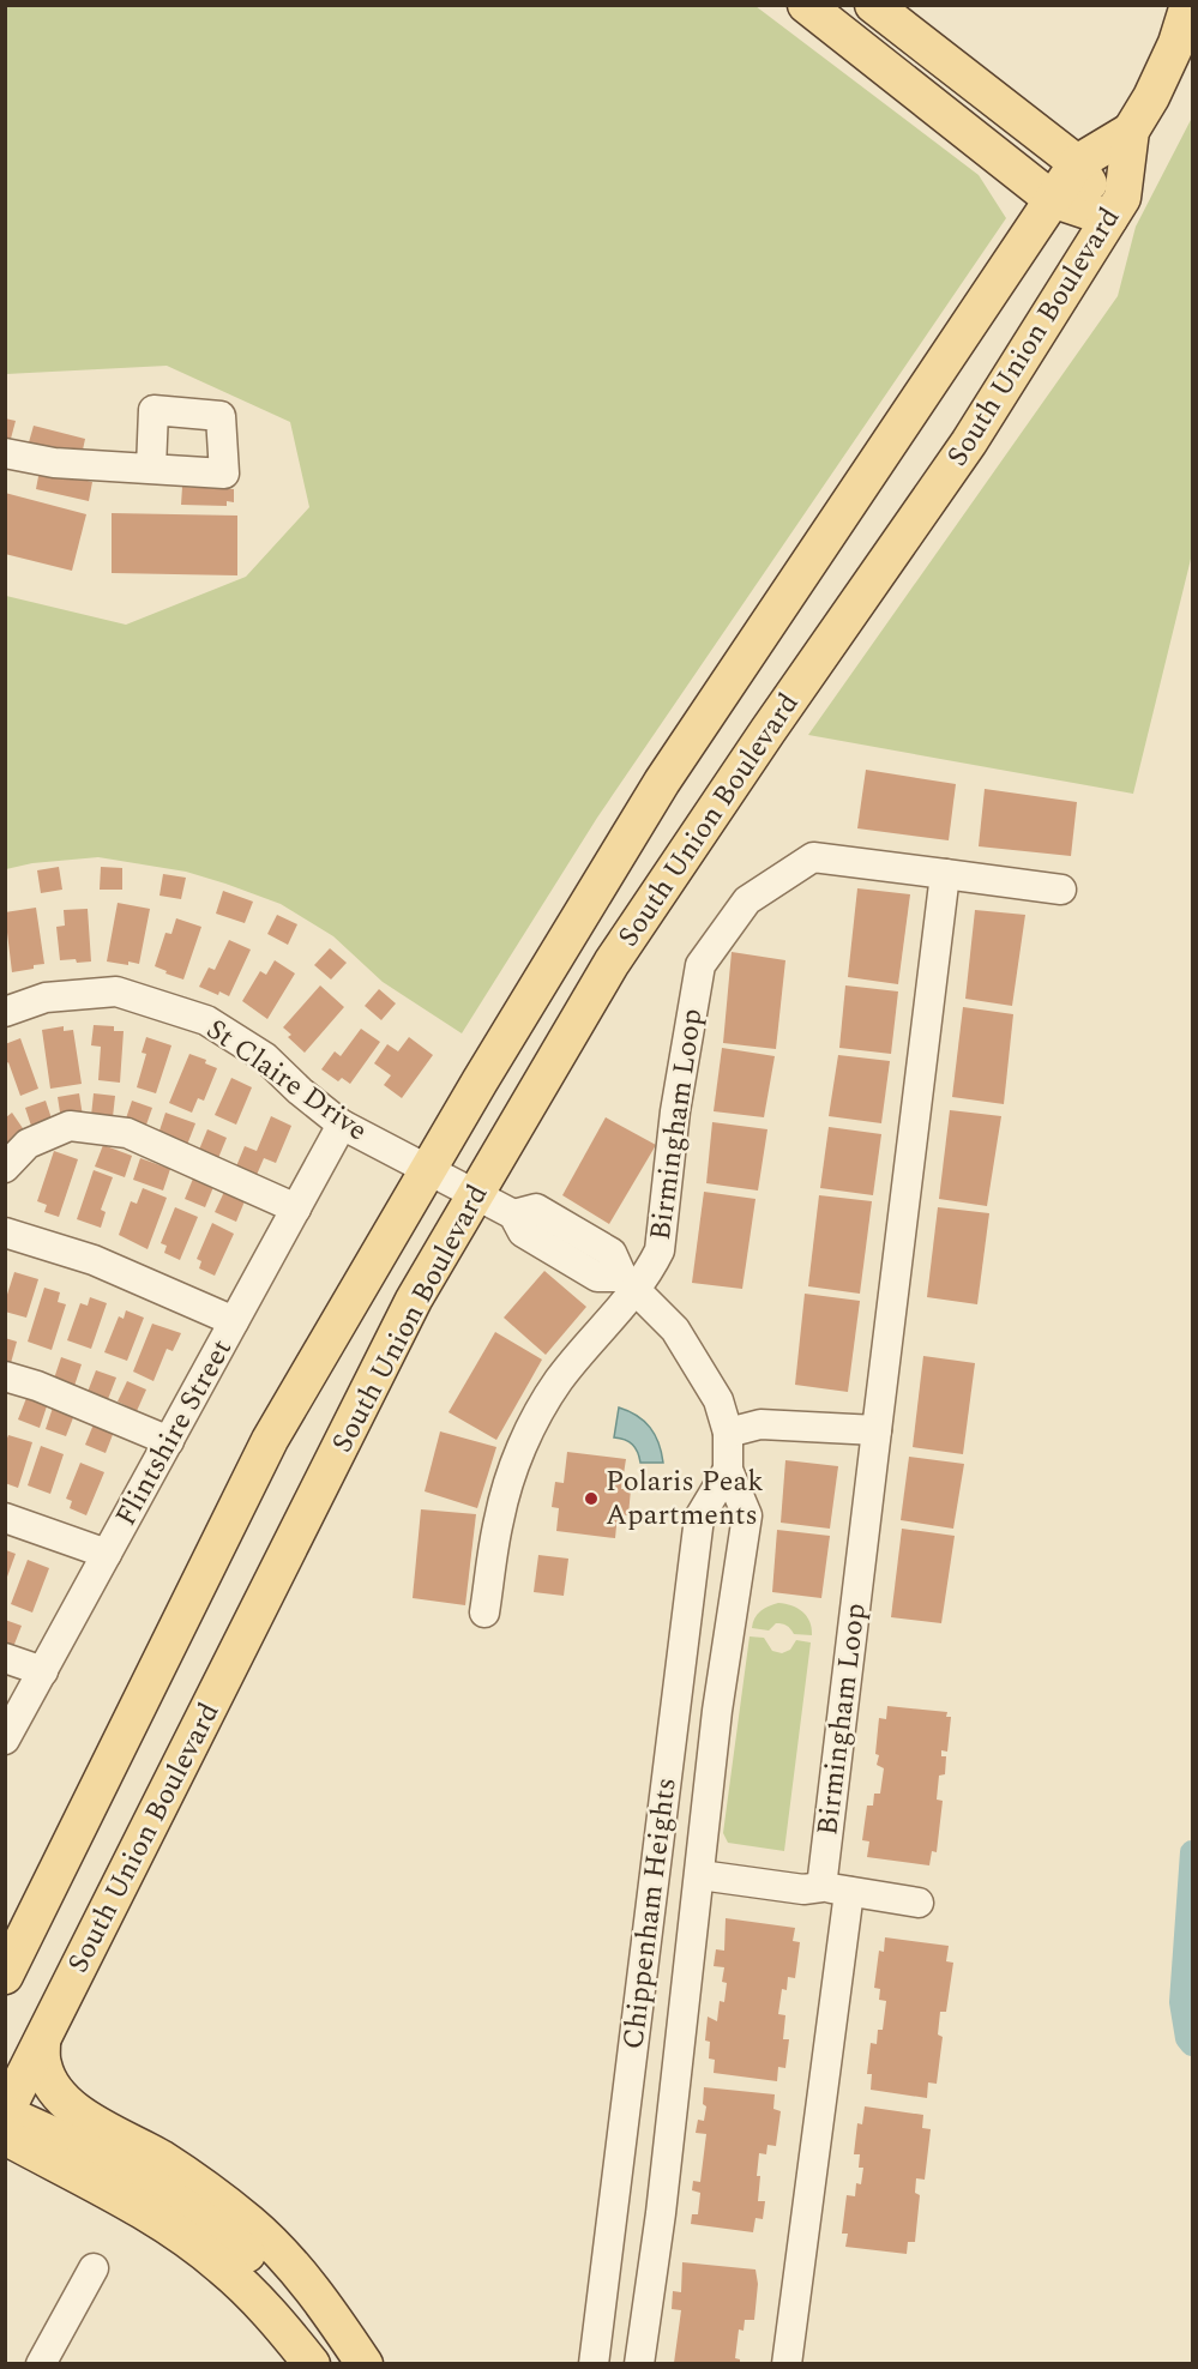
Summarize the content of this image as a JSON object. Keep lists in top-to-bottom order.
{
  "streets": {
    "main road": ["South Union Boulevard"],
    "street": [
      "St Claire Drive",
      "Birmingham Loop",
      "Flintshire Street",
      "Chippenham Heights"
    ]
  },
  "crossings": [
    ["South Union Boulevard", "St Claire Drive"],
    ["South Union Boulevard", "Chippenham Heights"],
    ["St Claire Drive", "Flintshire Street"],
    ["St Claire Drive", "Chippenham Heights"],
    ["Birmingham Loop", "Chippenham Heights"]
  ],
  "places": ["Polaris Peak Apartments"]
}
